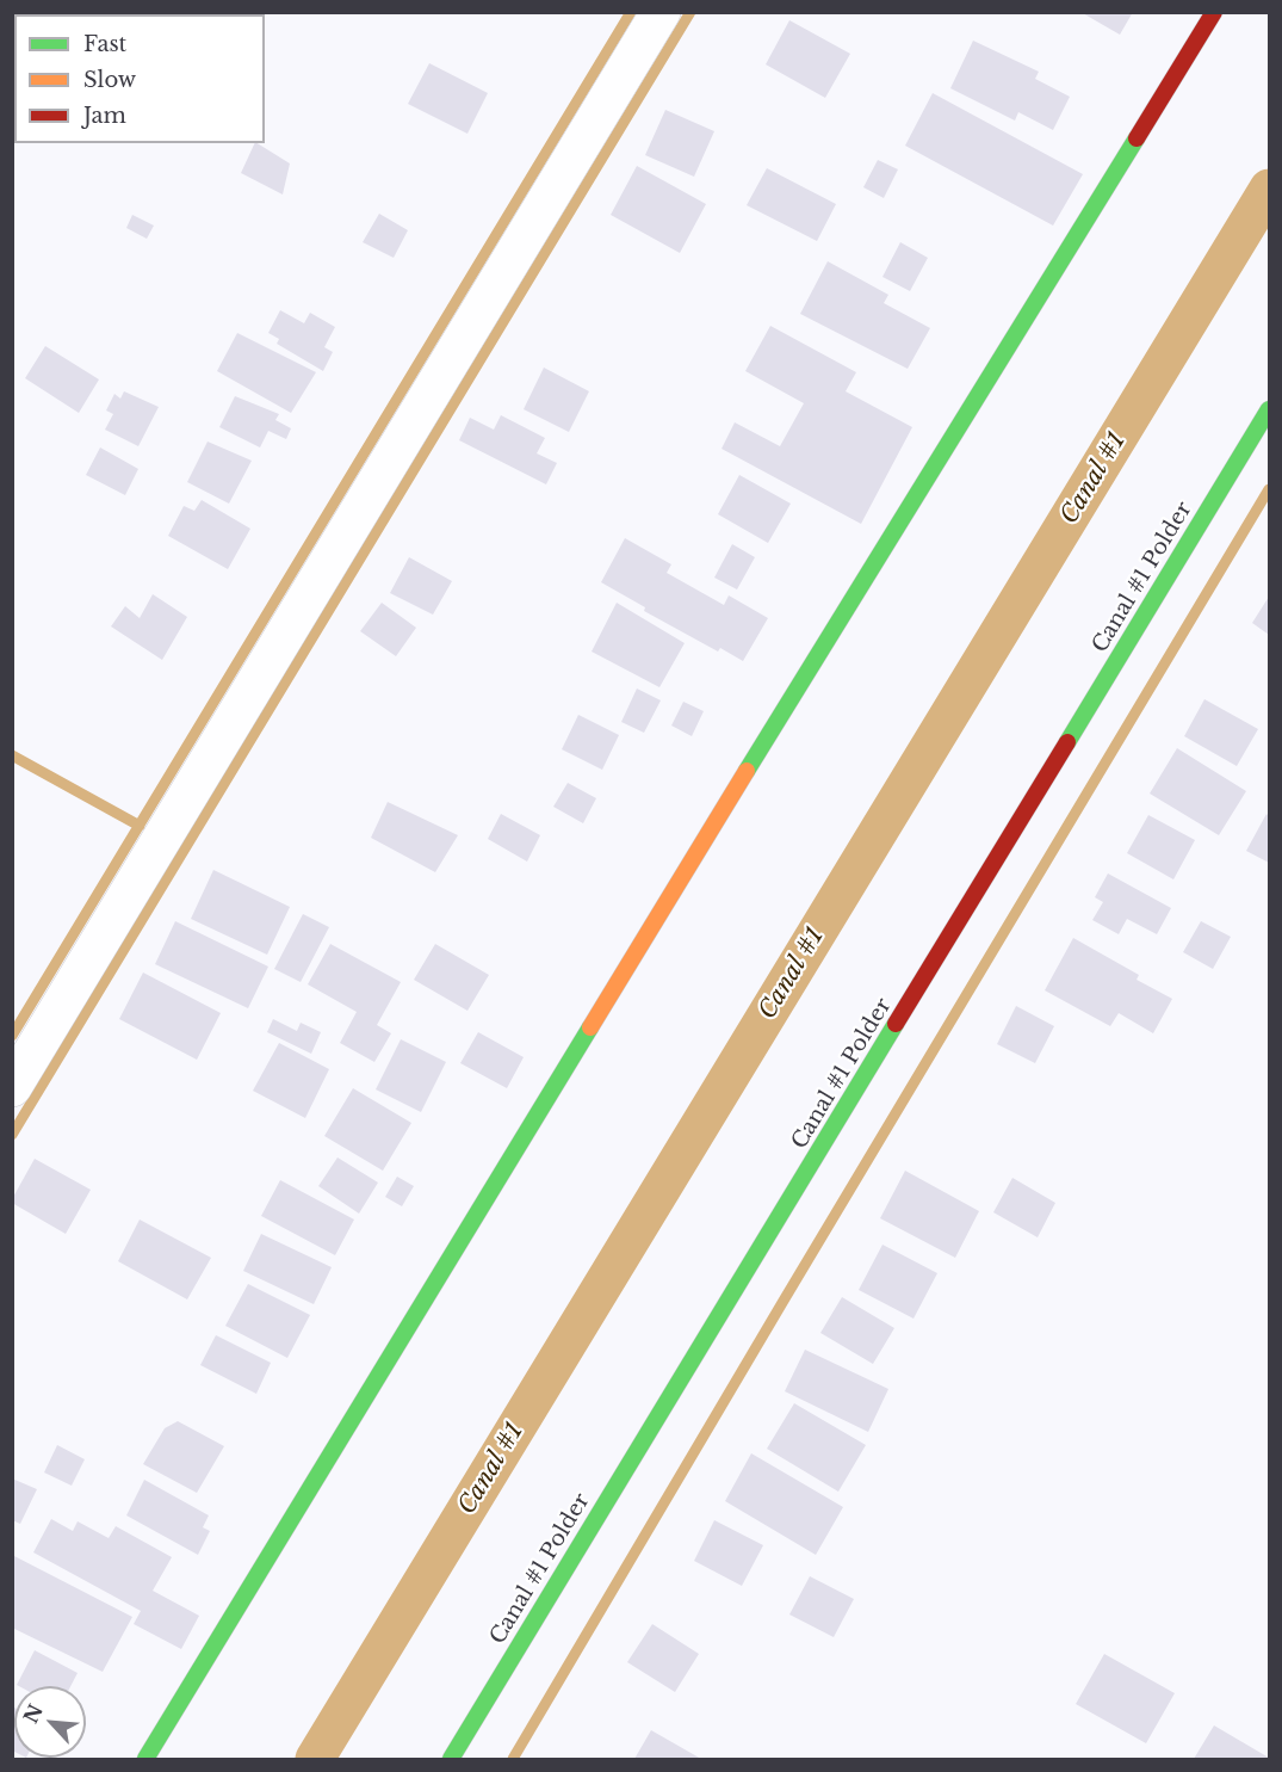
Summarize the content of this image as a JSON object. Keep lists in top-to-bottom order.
{
  "streets": {
    "street": ["Canal #1 Polder"]
  },
  "water": ["Canal #1"],
  "legend": ["Fast", "Slow", "Jam"],
  "north": "top left"
}
